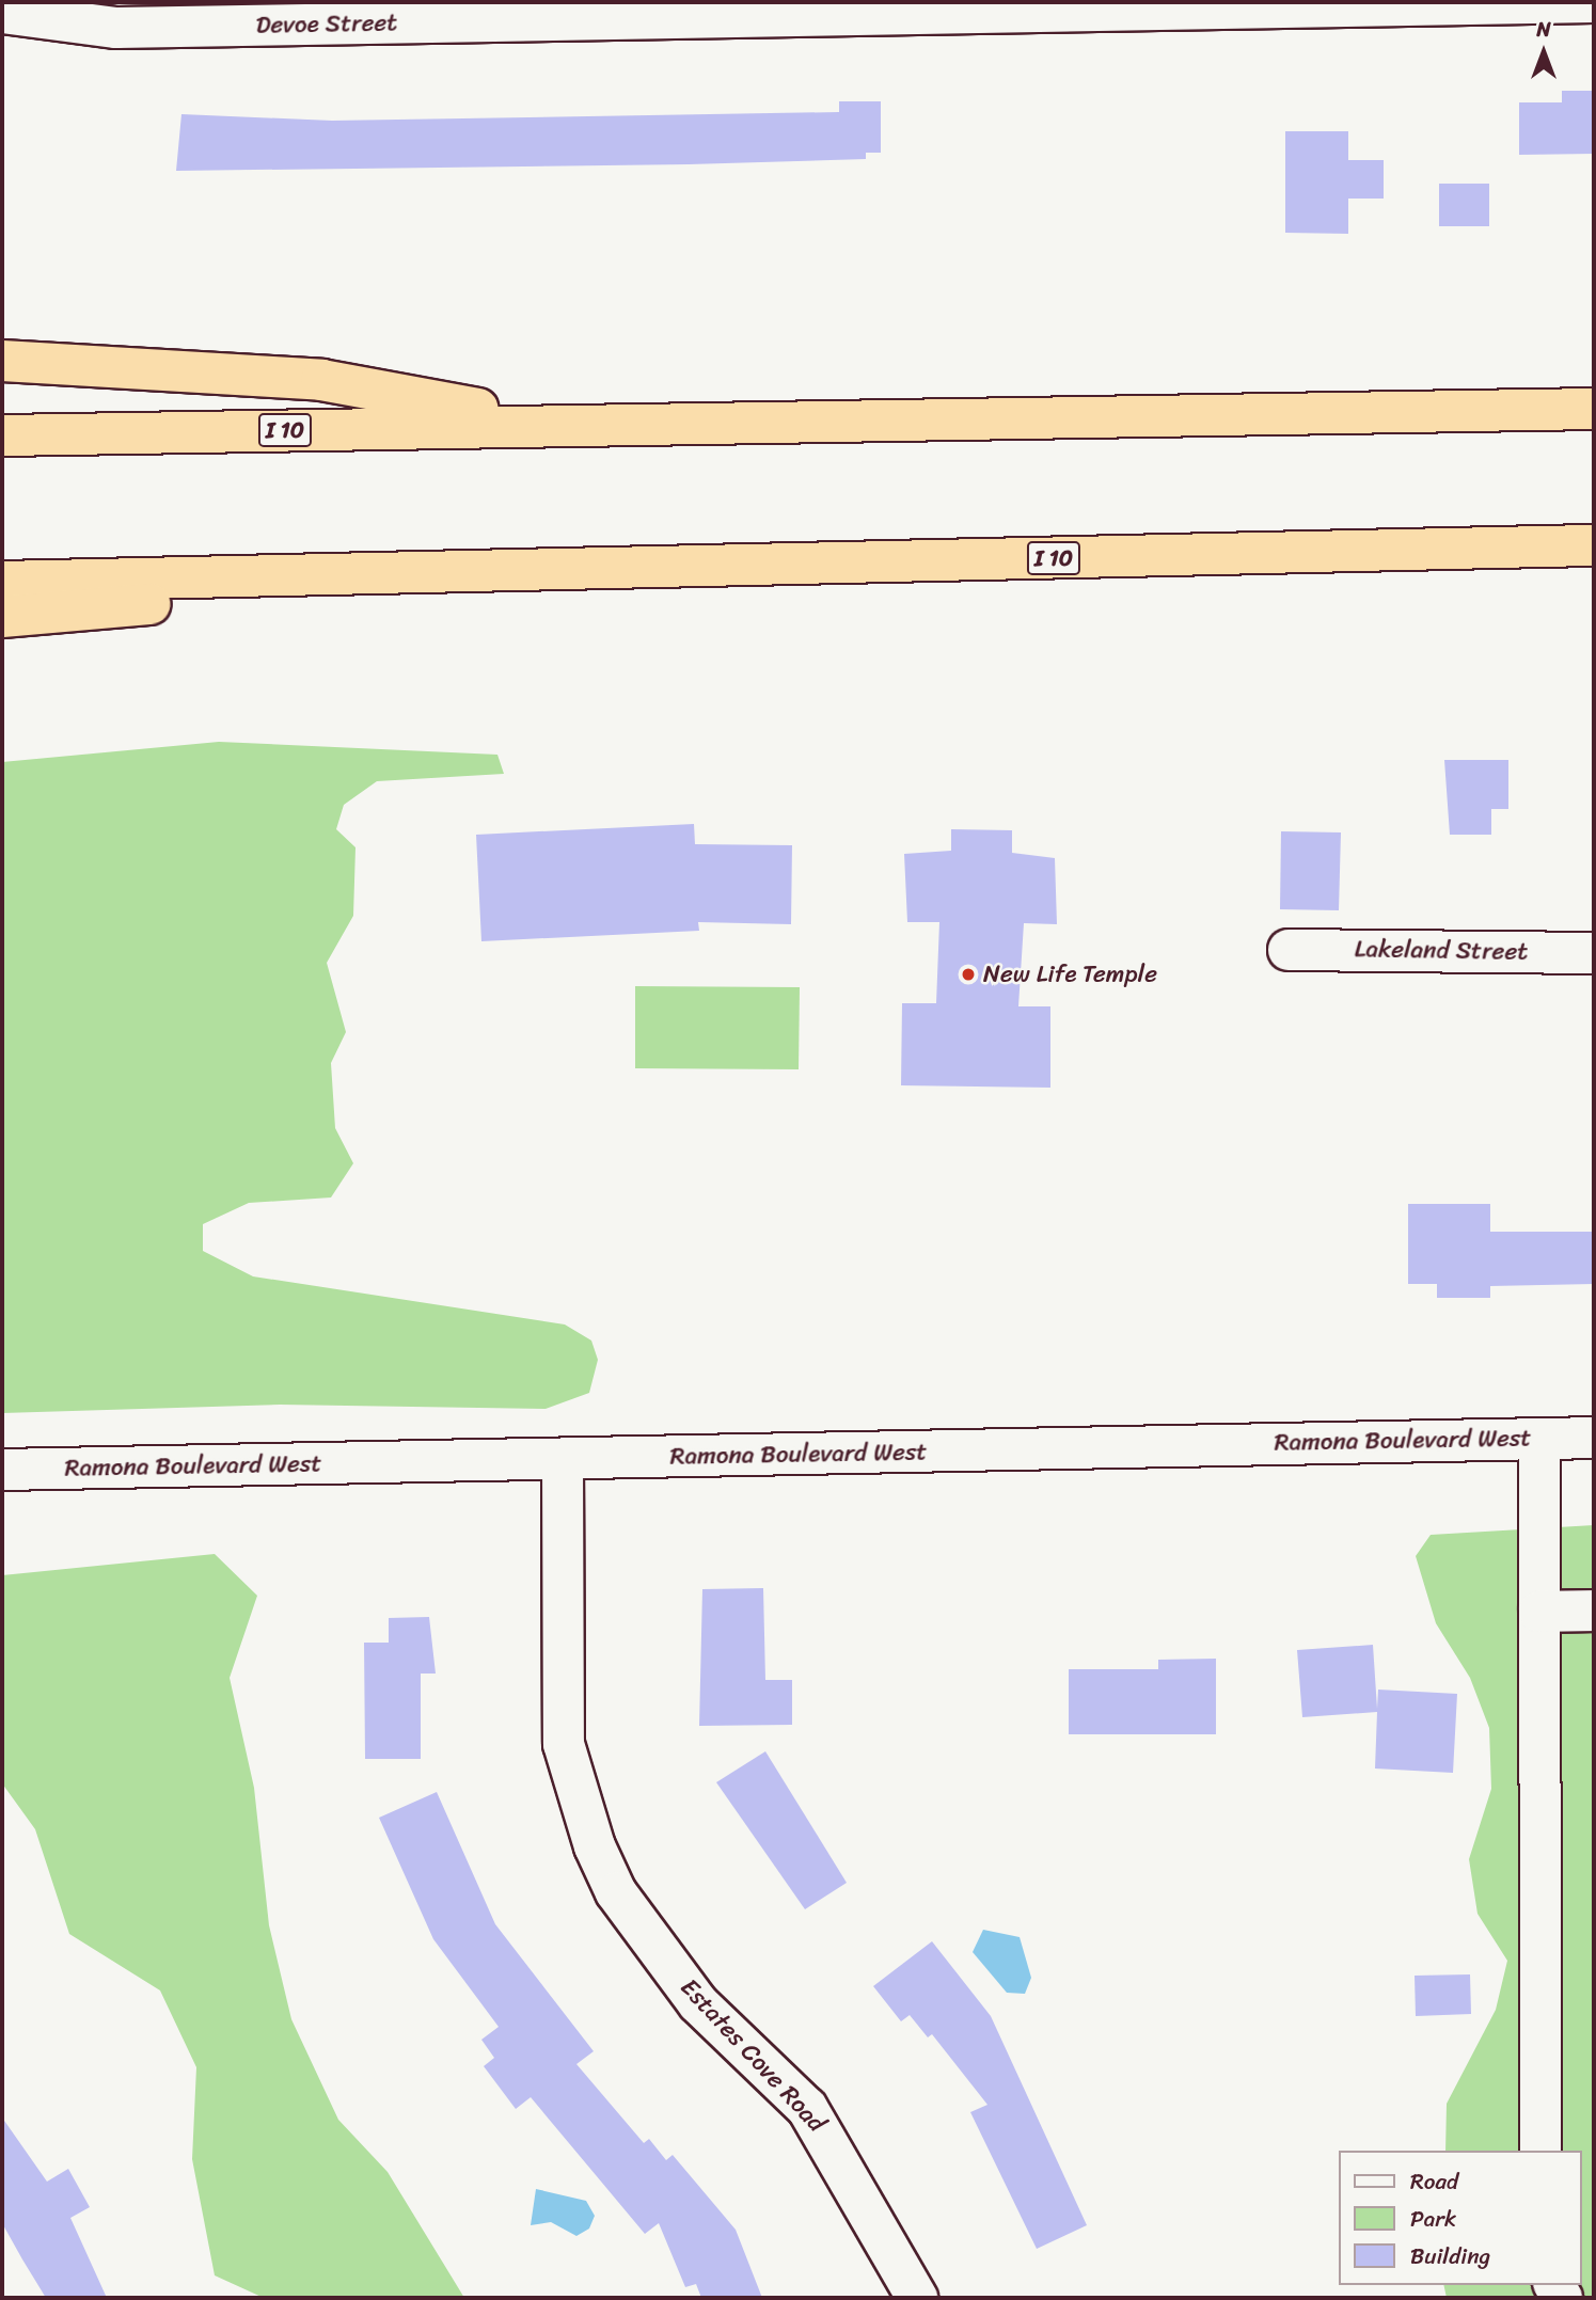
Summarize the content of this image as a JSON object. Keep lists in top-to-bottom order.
{
  "streets": {
    "highway": ["I 10"],
    "street": [
      "Devoe Street",
      "Lakeland Street",
      "Ramona Boulevard West",
      "Estates Cove Road"
    ]
  },
  "crossings": [
    ["Ramona Boulevard West", "Estates Cove Road"]
  ],
  "places": ["New Life Temple"],
  "legend": ["Road", "Park", "Building"],
  "north": "top"
}
